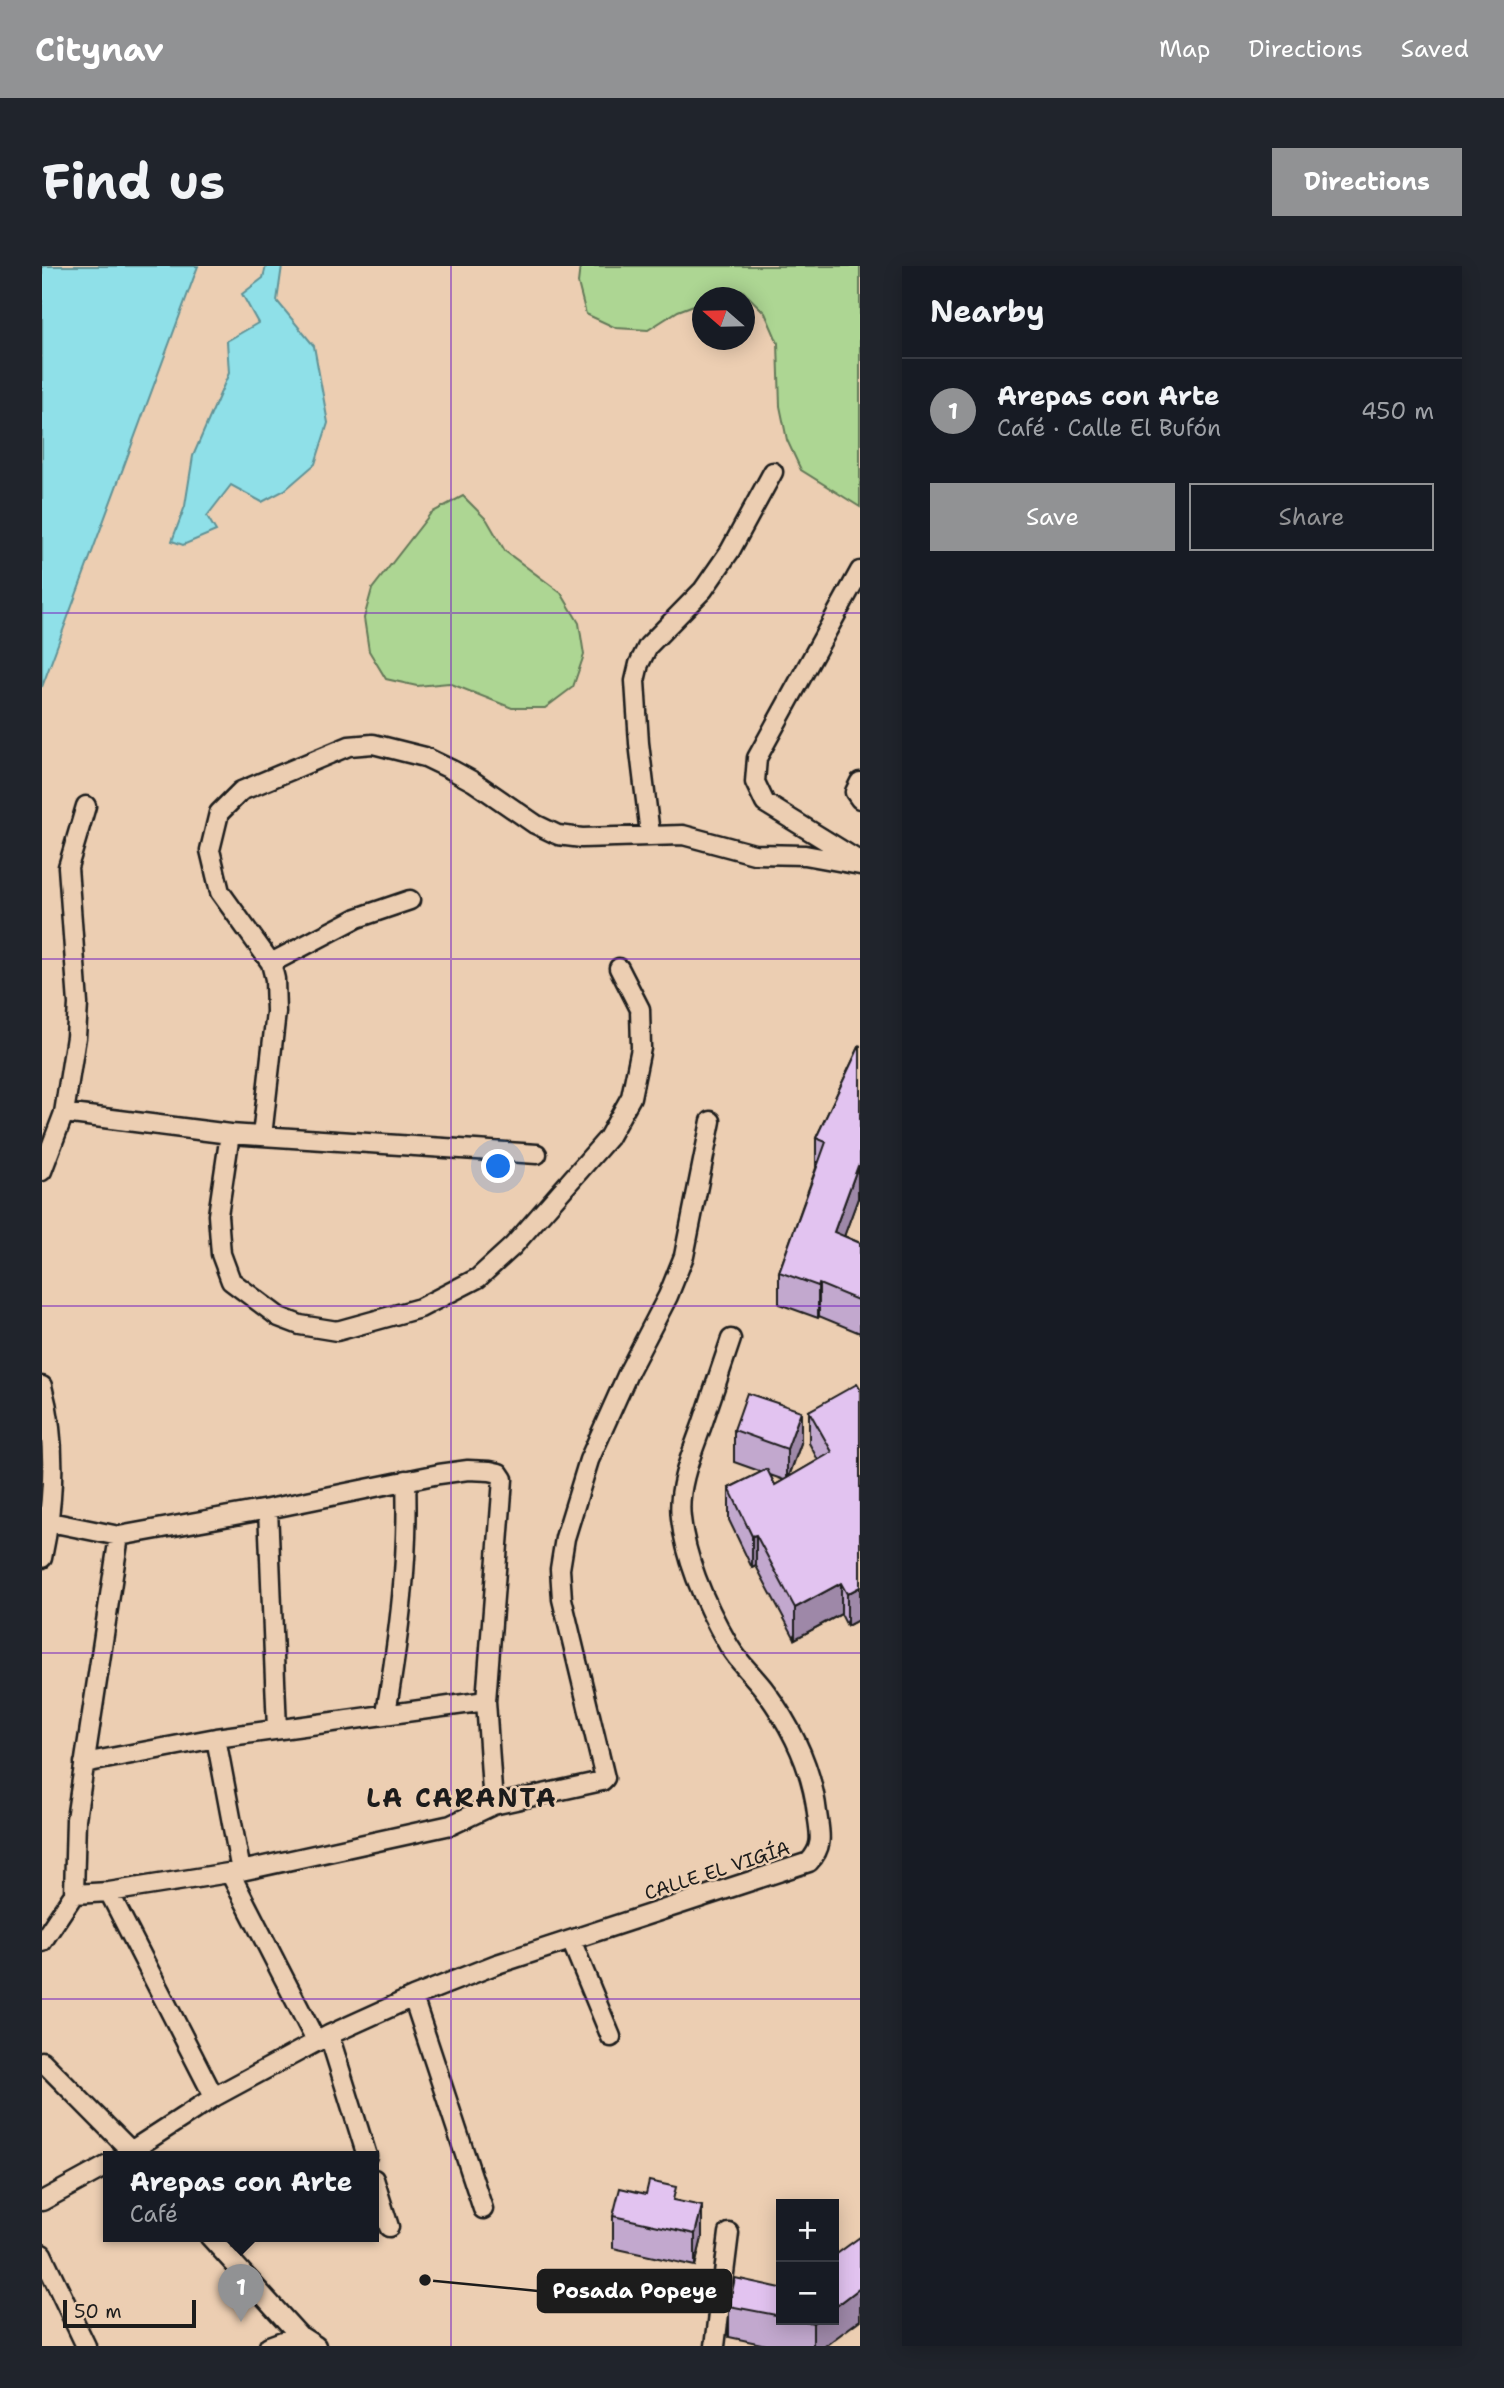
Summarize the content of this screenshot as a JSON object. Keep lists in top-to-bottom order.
{
  "streets": {
    "street": ["CALLE EL VIGÍA"]
  },
  "districts": ["LA CARANTA"],
  "places": ["Posada Popeye"],
  "scale_bar": "50 m",
  "north": "left",
  "page": {
    "header": "Citynav",
    "nav": ["Map", "Directions", "Saved"],
    "buttons": [
      "Directions",
      ["Save", "Share"]
    ],
    "title": "Find us",
    "heading": "Nearby",
    "list": [
      {
        "mark": "1",
        "name": "Arepas con Arte",
        "note": "Café · Calle El Bufón",
        "value": "450 m"
      }
    ],
    "popup": ["Arepas con Arte", "Café"],
    "map_buttons": ["+", "−"],
    "pins": "1",
    "scale": "50 m"
  }
}
